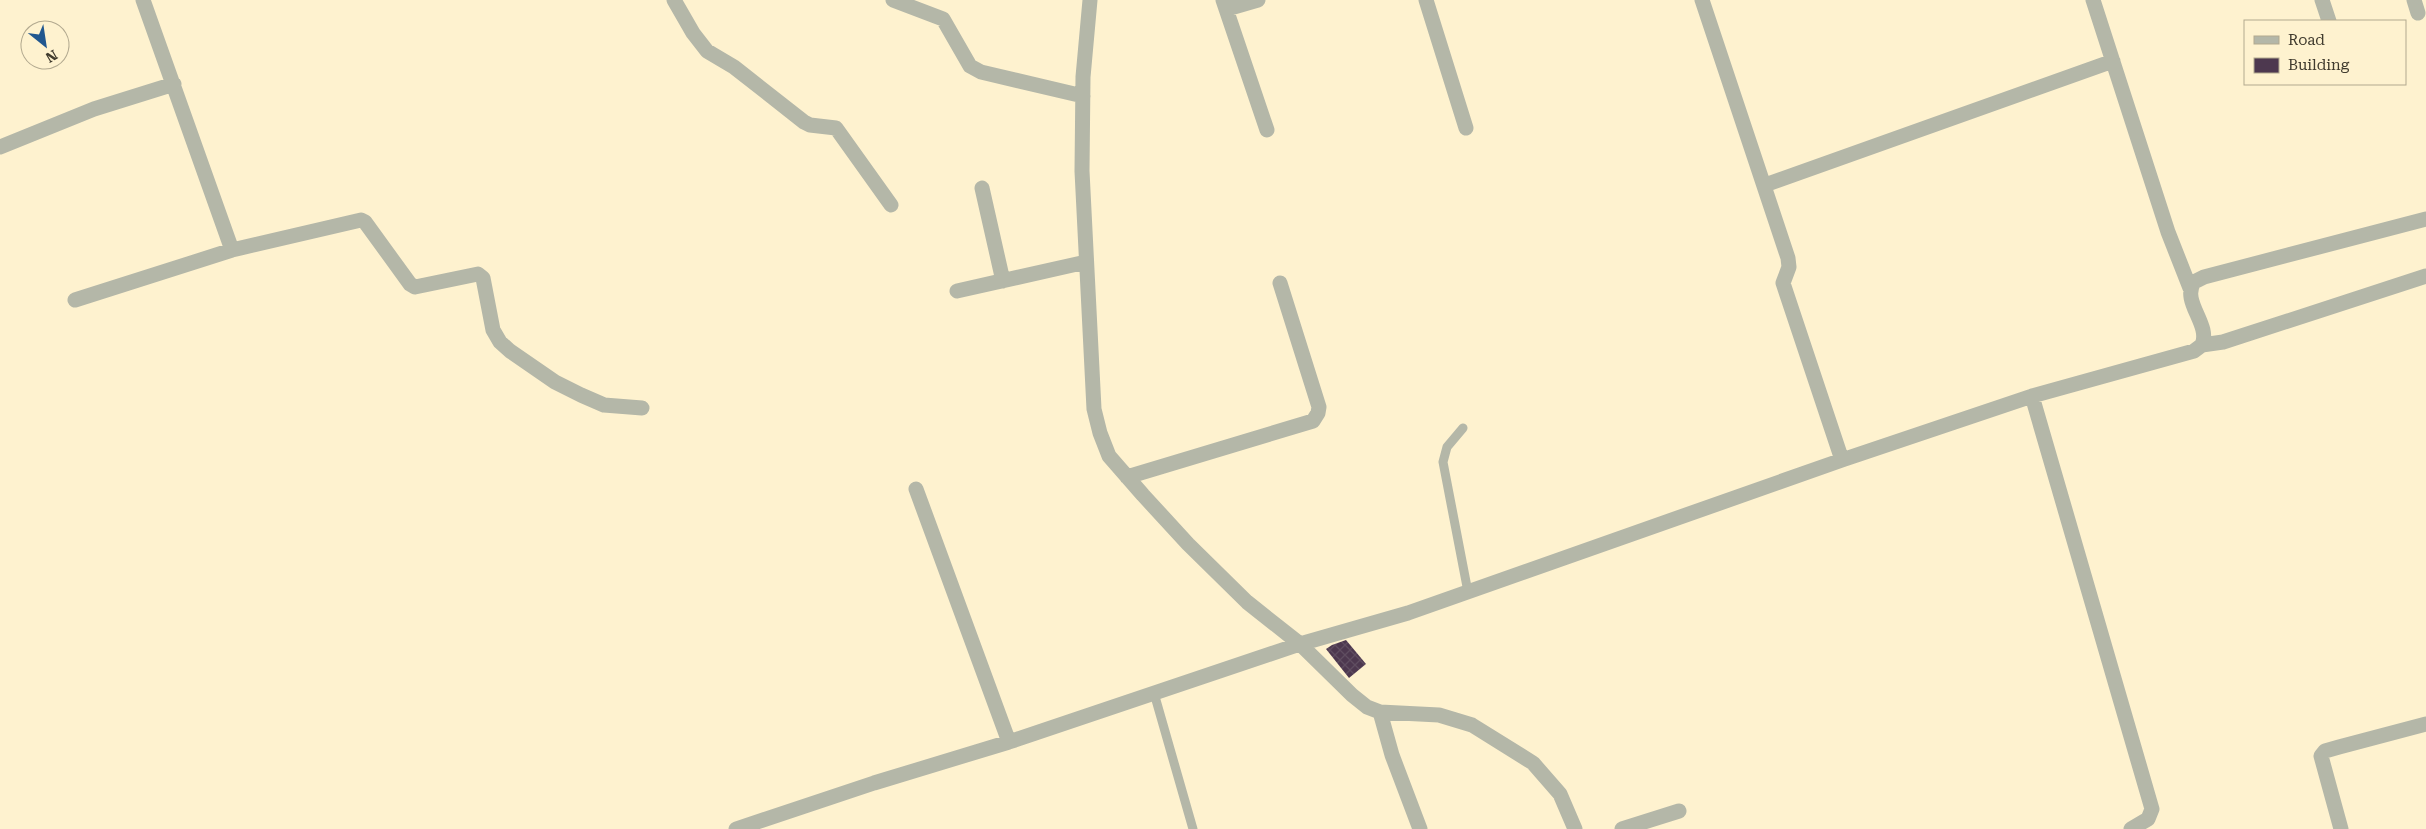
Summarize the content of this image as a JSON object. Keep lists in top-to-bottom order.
{
  "legend": ["Road", "Building"],
  "north": "bottom right"
}
